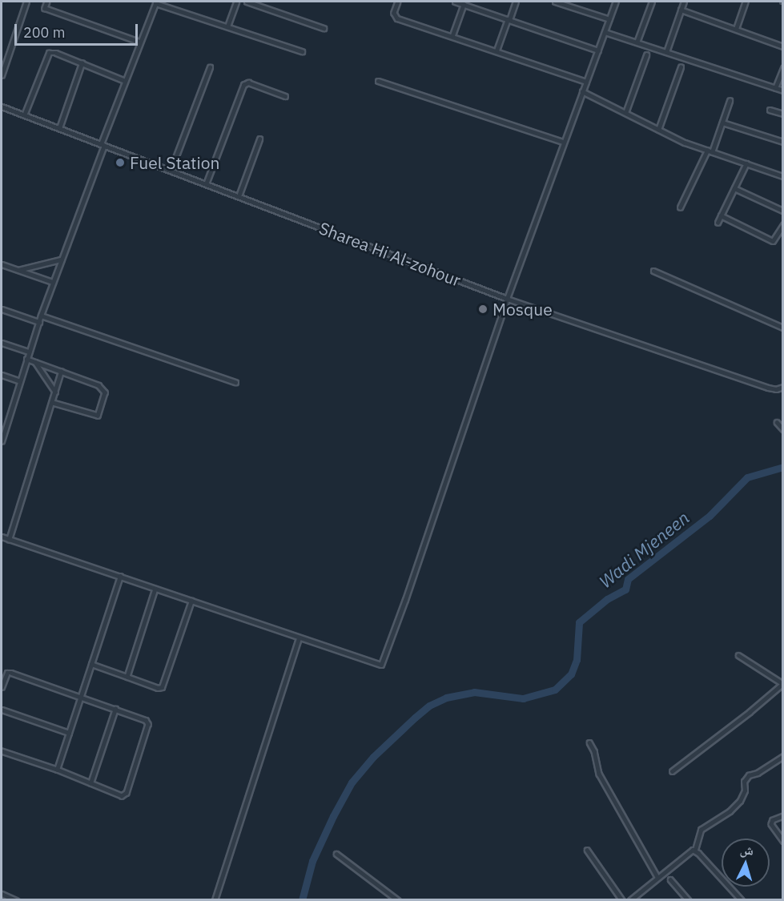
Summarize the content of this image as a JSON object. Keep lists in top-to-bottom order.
{
  "streets": {
    "street": ["Sharea Hi Al-zohour"]
  },
  "water": ["Wadi Mjeneen"],
  "places": ["Fuel Station", "Mosque"],
  "scale_bar": "200 m",
  "north": "top"
}
